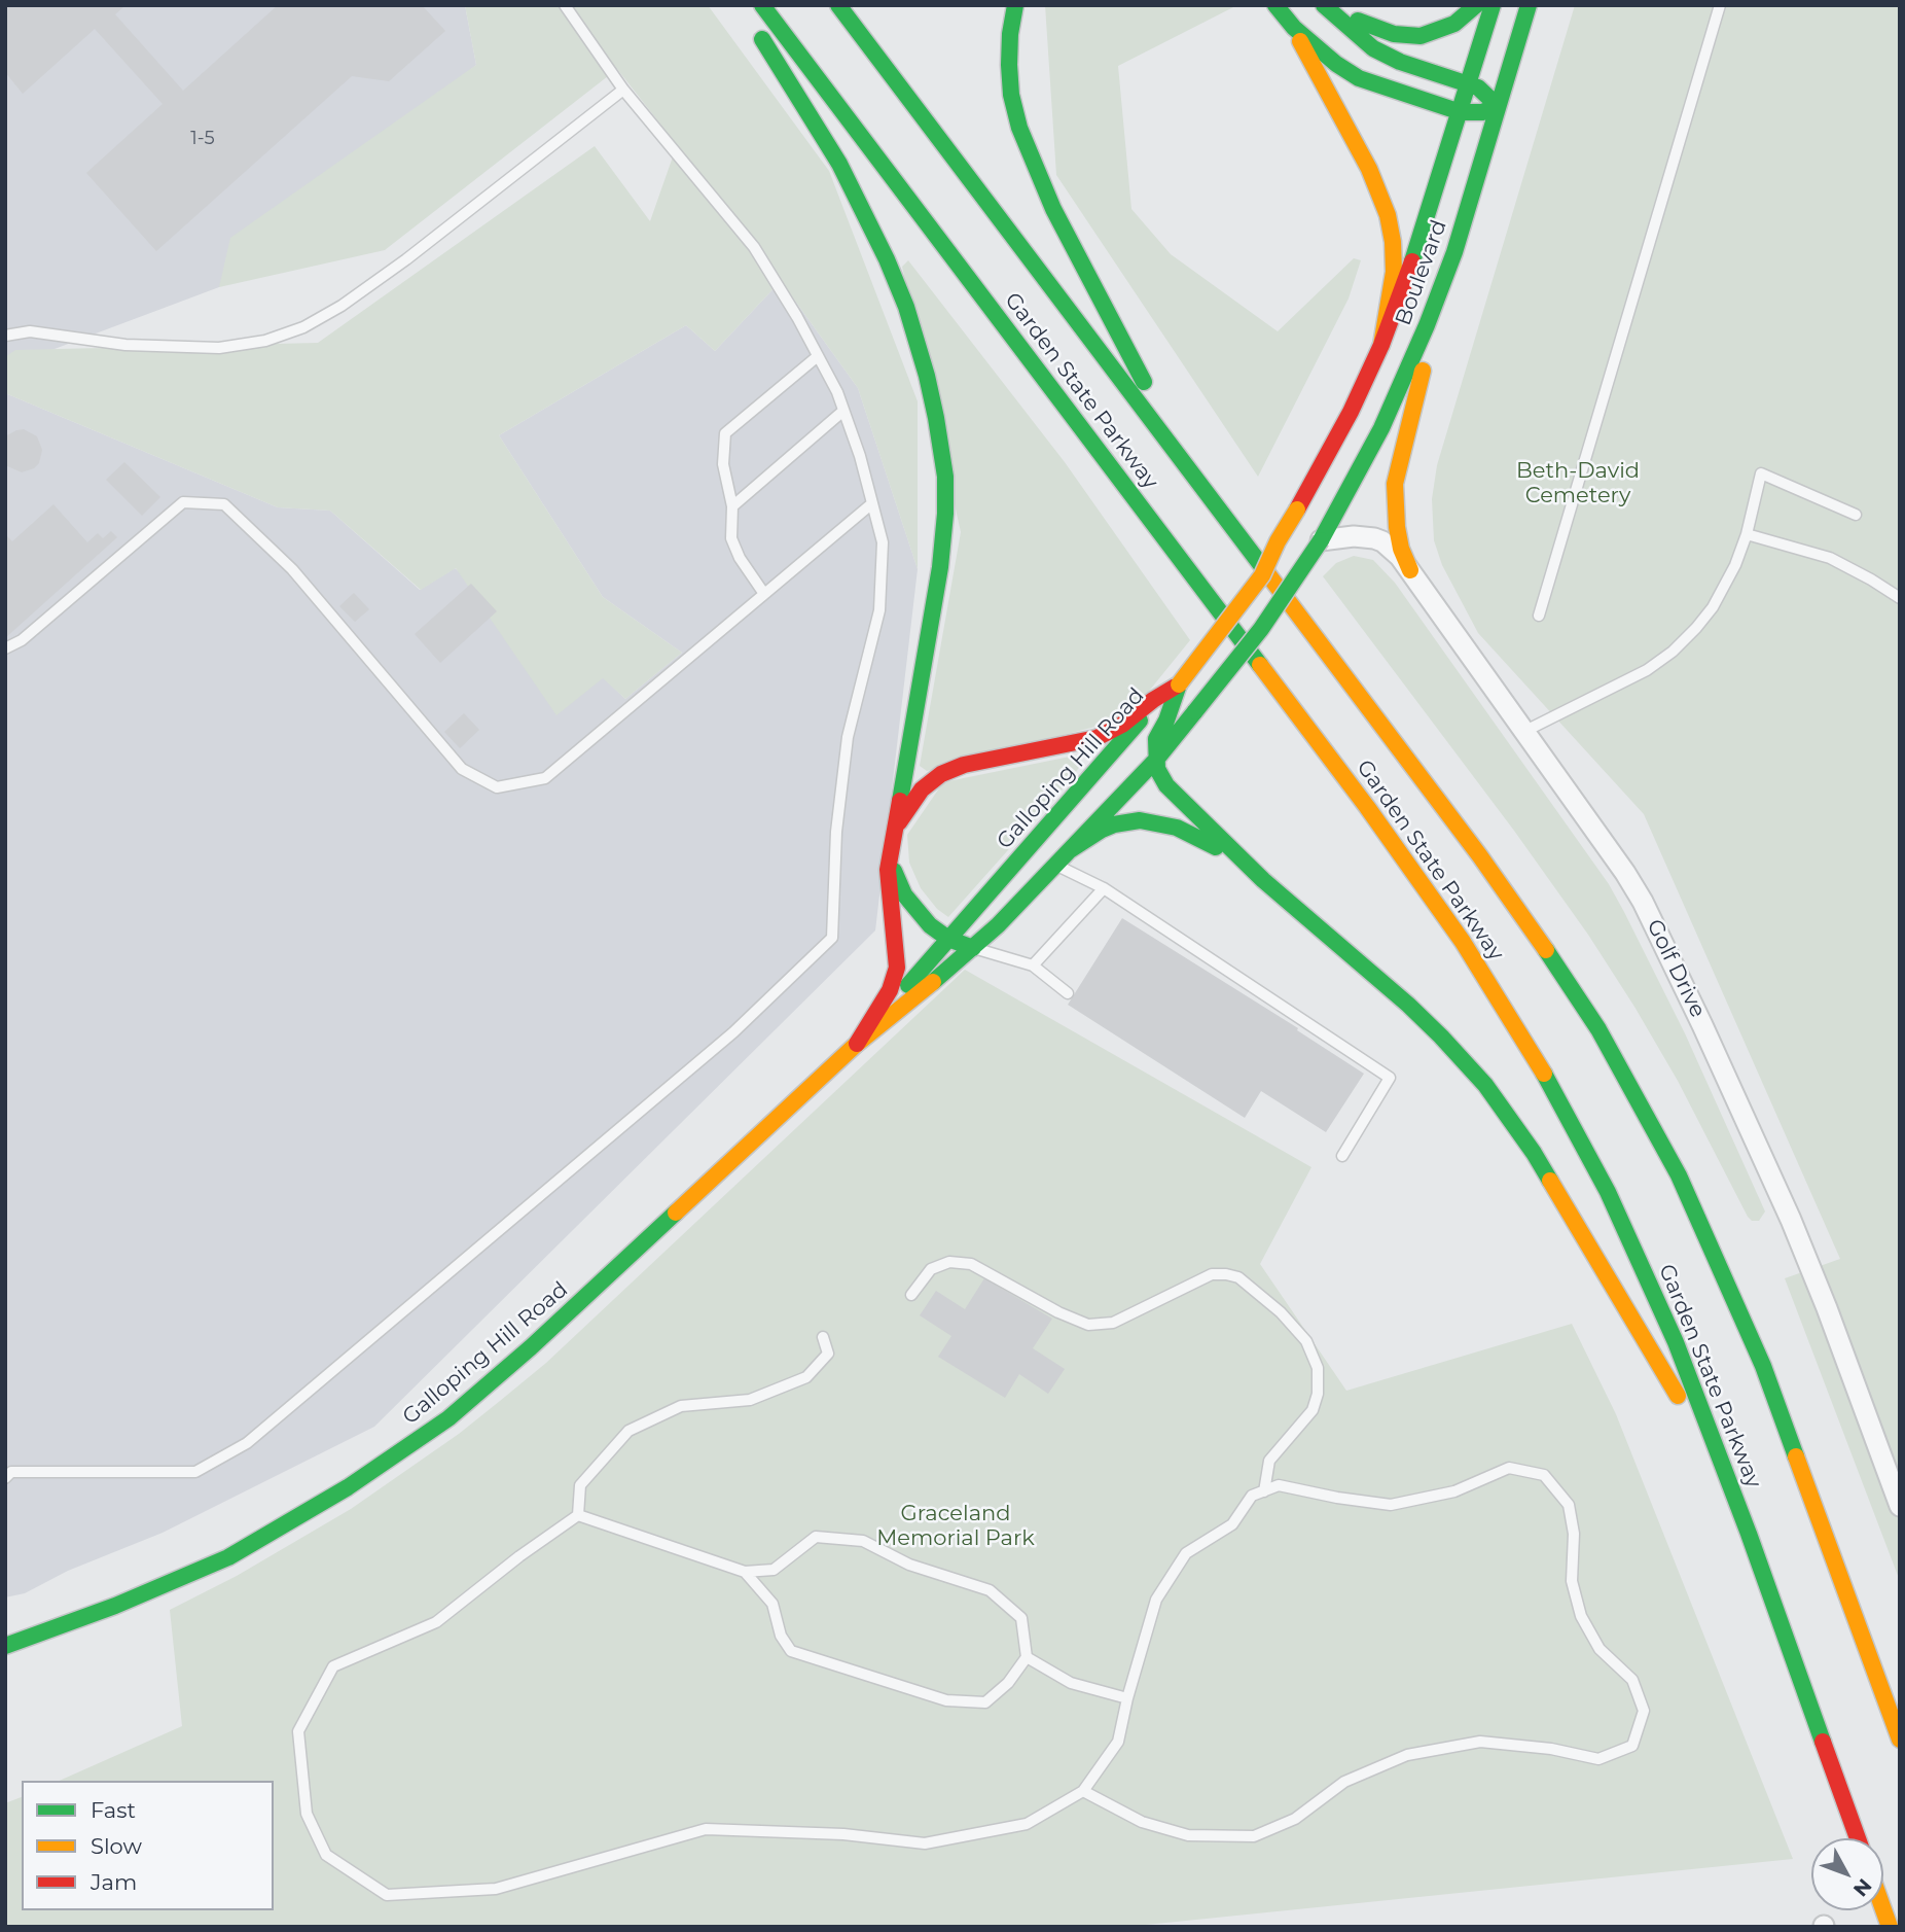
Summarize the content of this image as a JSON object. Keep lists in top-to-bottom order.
{
  "streets": {
    "main road": ["Boulevard", "Garden State Parkway", "Galloping Hill Road"],
    "street": ["Golf Drive"]
  },
  "crossings": [
    ["Boulevard", "Galloping Hill Road"],
    ["Boulevard", "Golf Drive"],
    ["Galloping Hill Road", "Golf Drive"]
  ],
  "parks": ["Beth-David Cemetery", "Graceland Memorial Park"],
  "house_numbers": ["1-5"],
  "legend": ["Fast", "Slow", "Jam"],
  "north": "bottom right"
}
